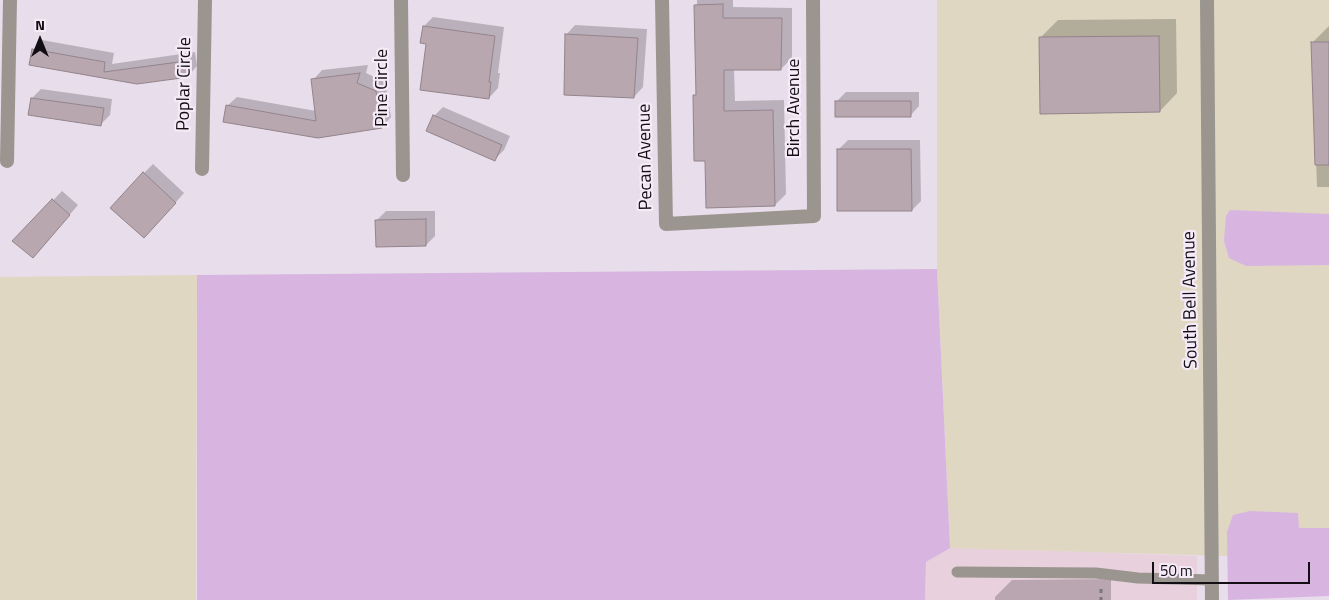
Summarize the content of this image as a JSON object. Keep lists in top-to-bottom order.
{
  "streets": {
    "street": [
      "Poplar Circle",
      "Pine Circle",
      "Birch Avenue",
      "Pecan Avenue",
      "South Bell Avenue"
    ]
  },
  "crossings": [
    ["Birch Avenue", "Pecan Avenue"]
  ],
  "scale_bar": "50 m",
  "north": "top"
}
